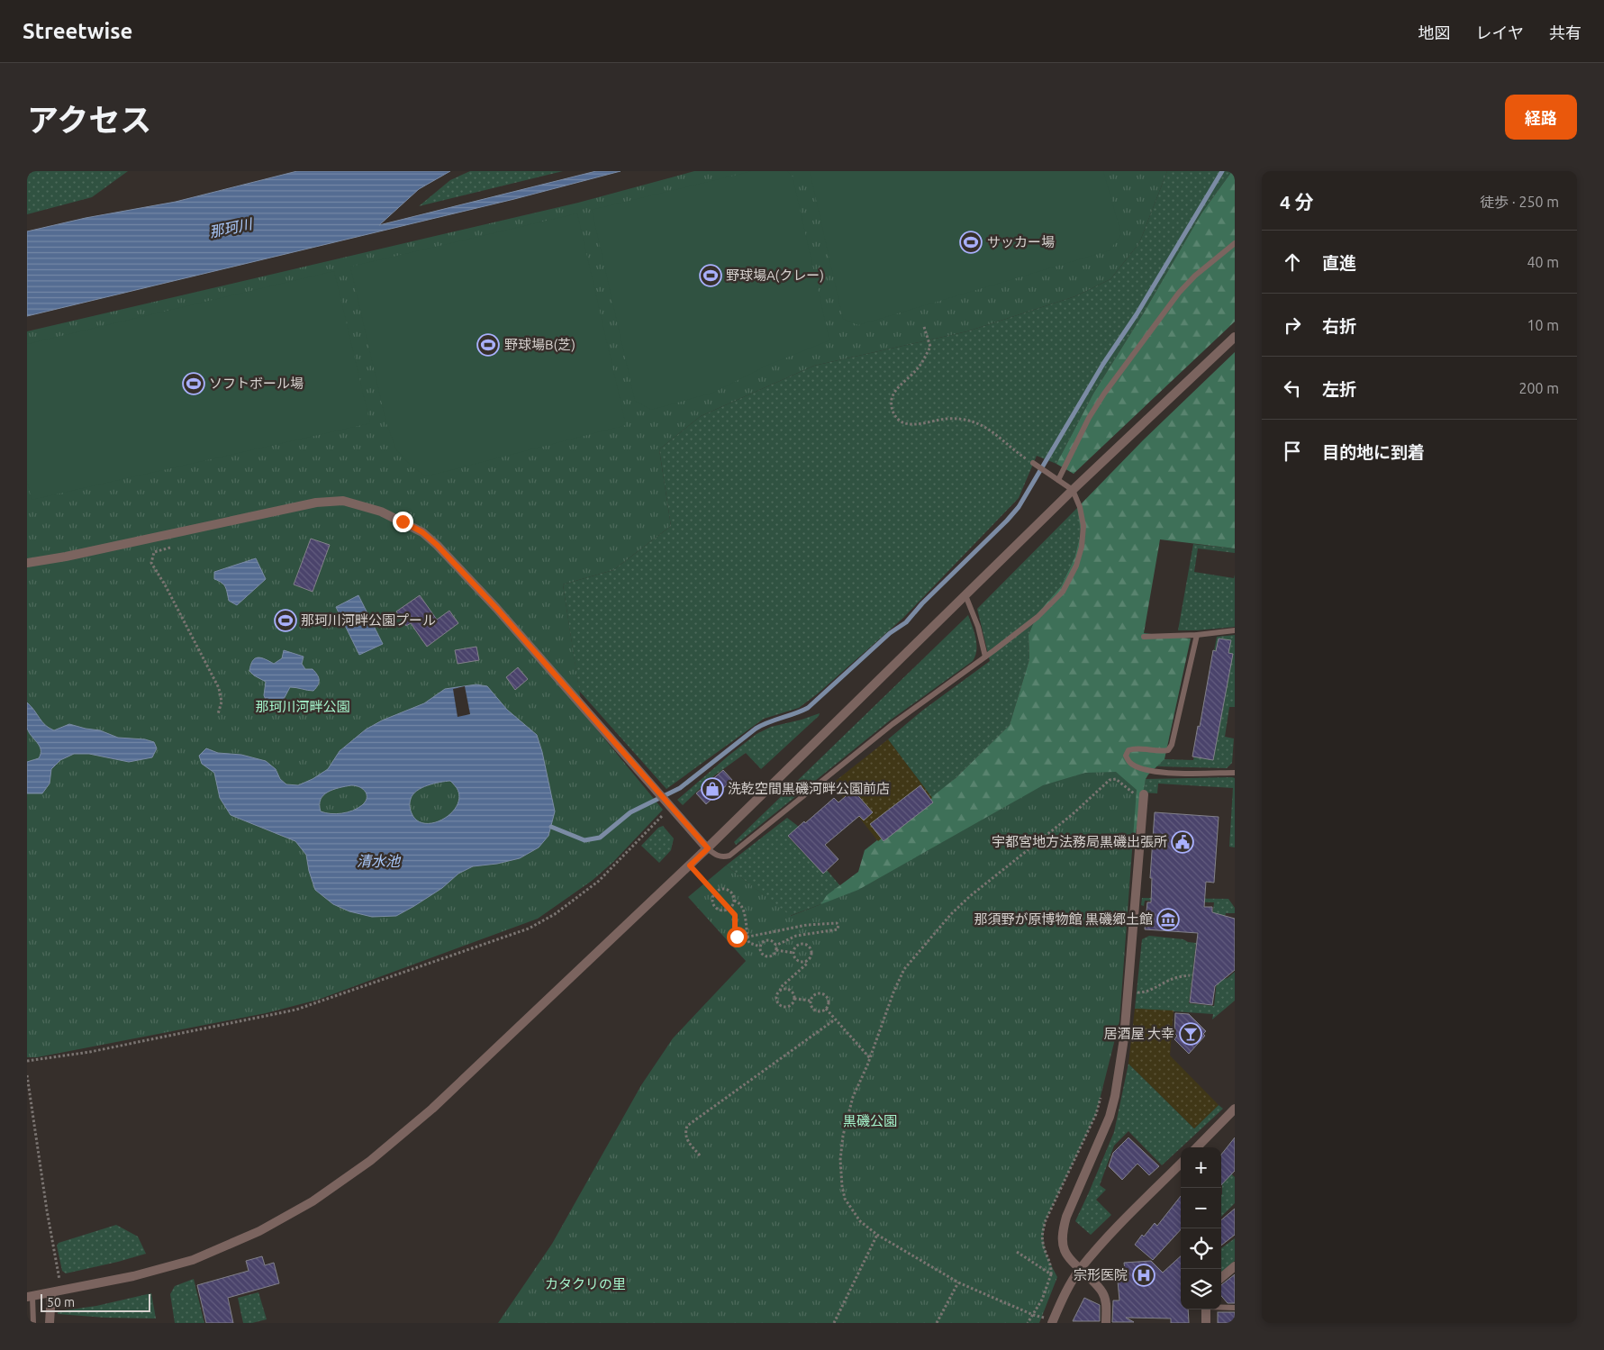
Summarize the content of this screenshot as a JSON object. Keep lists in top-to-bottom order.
{
  "water": ["那珂川", "清水池"],
  "parks": ["那珂川河畔公園", "黒磯公園", "カタクリの里"],
  "places": {
    "sports": [
      "サッカー場",
      "野球場A(クレー)",
      "野球場B(芝)",
      "ソフトボール場",
      "那珂川河畔公園プール"
    ],
    "shop": ["洗乾空間黒磯河畔公園前店"],
    "public building": ["宇都宮地方法務局黒磯出張所"],
    "museum": ["那須野が原博物館 黒磯郷土館"],
    "bar": ["居酒屋 大幸"],
    "hospital": ["宗形医院"]
  },
  "scale_bar": "50 m",
  "page": {
    "header": "Streetwise",
    "nav": ["地図", "レイヤ", "共有"],
    "title": "アクセス",
    "buttons": "経路",
    "heading": ["4 分", "徒歩 · 250 m"],
    "list": [
      ["直進", "40 m"],
      ["右折", "10 m"],
      ["左折", "200 m"],
      "目的地に到着"
    ],
    "map_buttons": ["+", "−"],
    "scale": "50 m"
  }
}
